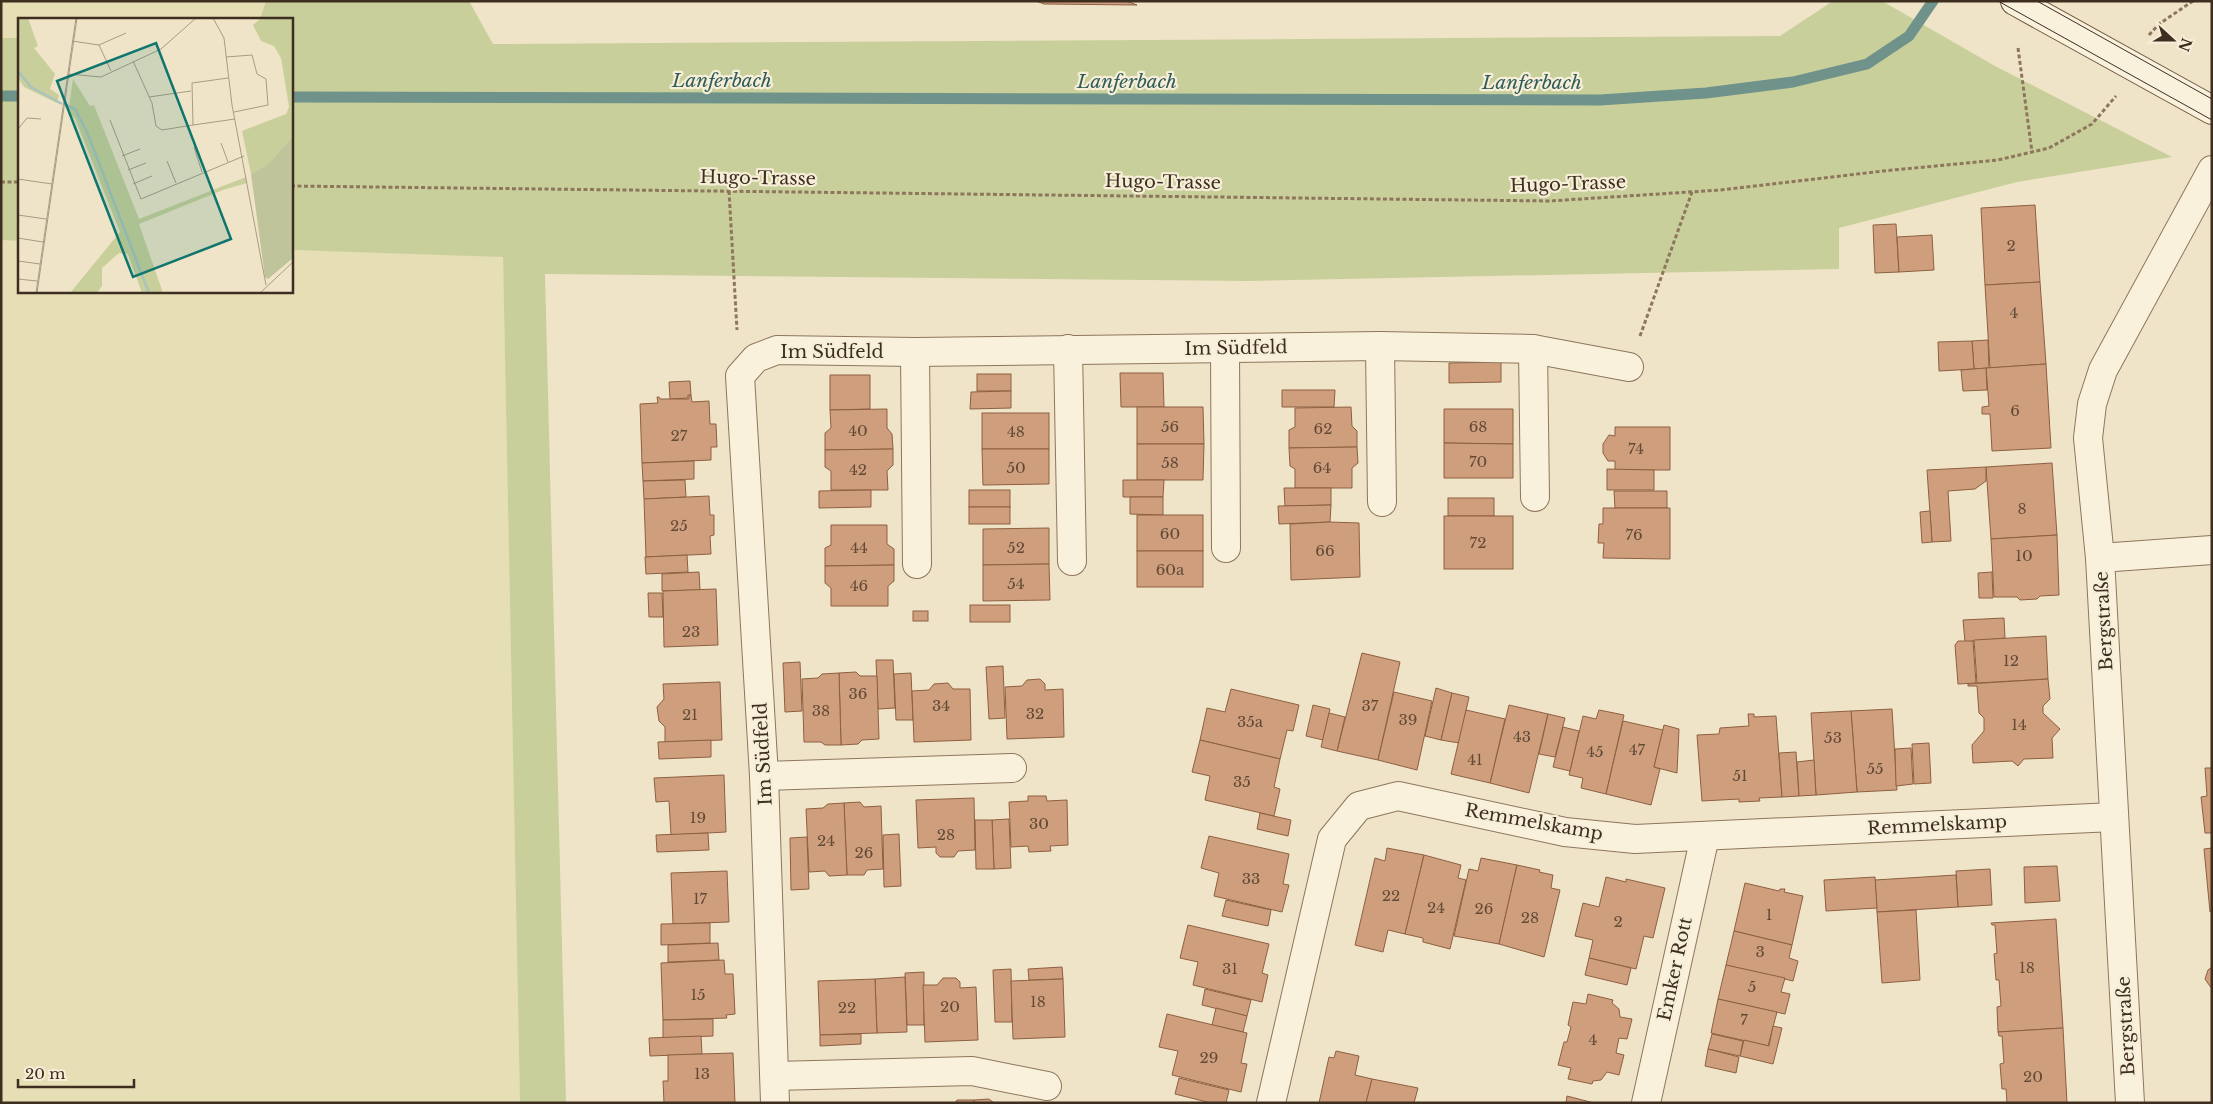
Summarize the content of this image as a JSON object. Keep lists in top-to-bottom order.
{
  "streets": {
    "street": [
      "Im Südfeld",
      "Bergstraße",
      "Remmelskamp",
      "Emker Rott"
    ],
    "path": ["Hugo-Trasse"]
  },
  "crossings": [
    ["Bergstraße", "Remmelskamp"],
    ["Remmelskamp", "Emker Rott"]
  ],
  "water": ["Lanferbach"],
  "house_numbers": [
    "2",
    "4",
    "6",
    "56",
    "68",
    "62",
    "40",
    "48",
    "27",
    "74",
    "70",
    "58",
    "50",
    "64",
    "42",
    "8",
    "25",
    "60",
    "76",
    "72",
    "44",
    "52",
    "66",
    "10",
    "60a",
    "54",
    "46",
    "23",
    "12",
    "36",
    "34",
    "37",
    "38",
    "32",
    "21",
    "39",
    "35a",
    "14",
    "43",
    "53",
    "47",
    "45",
    "41",
    "55",
    "51",
    "35",
    "19",
    "30",
    "28",
    "24",
    "26",
    "33",
    "22",
    "17",
    "24",
    "26",
    "1",
    "28",
    "2",
    "3",
    "18",
    "31",
    "5",
    "15",
    "18",
    "20",
    "22",
    "7",
    "4",
    "29",
    "13",
    "20"
  ],
  "scale_bar": "20 m",
  "north": "right"
}
